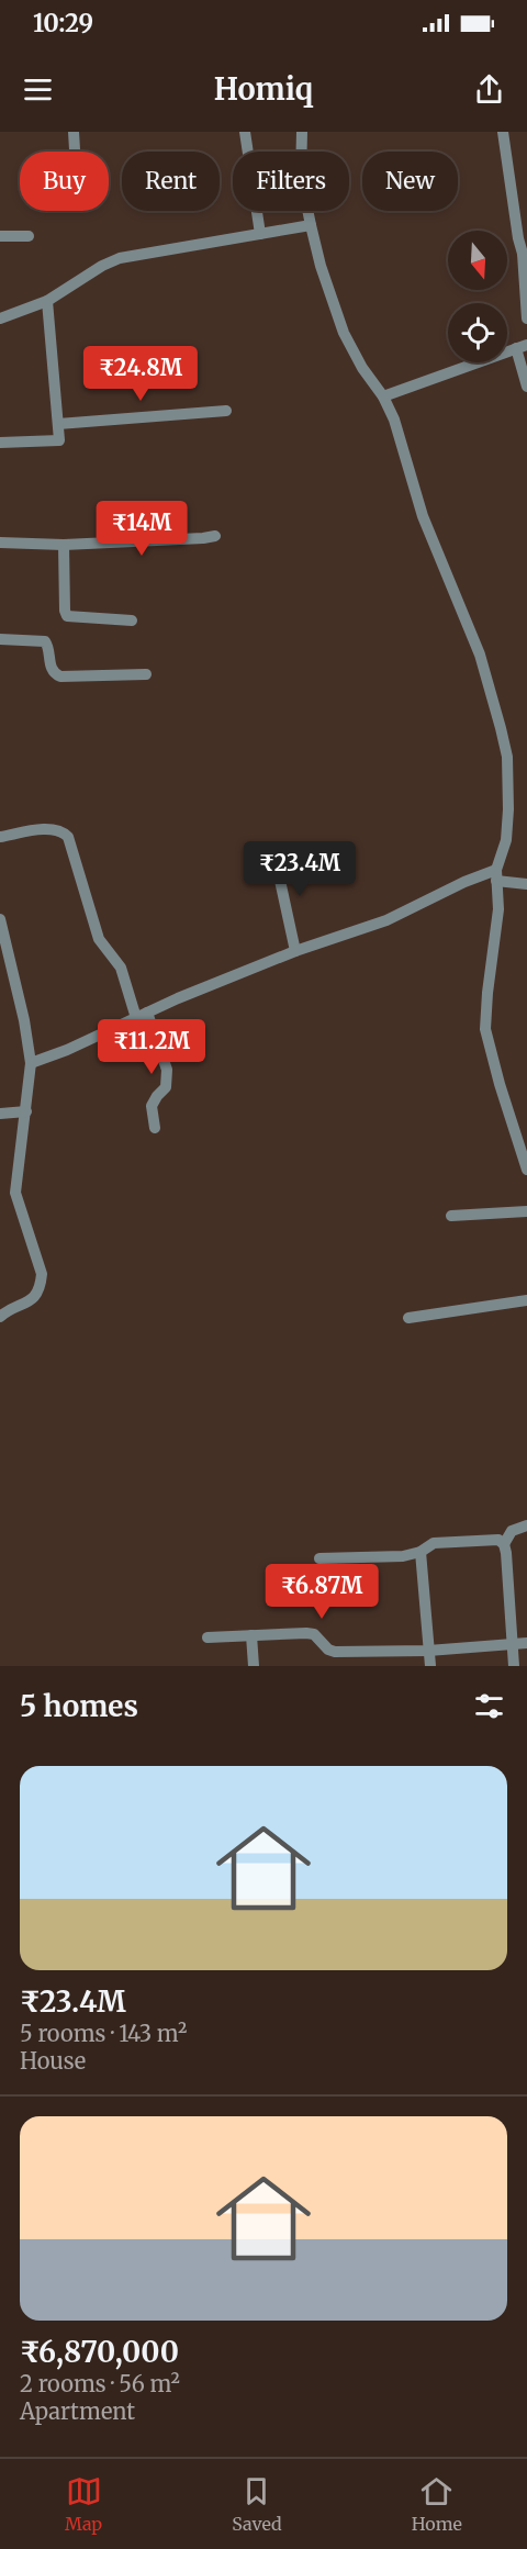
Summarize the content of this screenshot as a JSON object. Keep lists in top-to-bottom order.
{
  "north": "bottom",
  "page": {
    "status": "10:29",
    "header": "Homiq",
    "chip": [
      "Buy",
      "Rent",
      "Filters",
      "New"
    ],
    "price": [
      "₹24.8M",
      "₹14M",
      "₹23.4M",
      "₹11.2M",
      "₹6.87M"
    ],
    "heading": "5 homes",
    "list": [
      {
        "name": "₹23.4M",
        "note": "5 rooms · 143 m² · House"
      },
      {
        "name": "₹6,870,000",
        "note": "2 rooms · 56 m² · Apartment"
      }
    ],
    "tabs": ["Map", "Saved", "Home"]
  }
}
